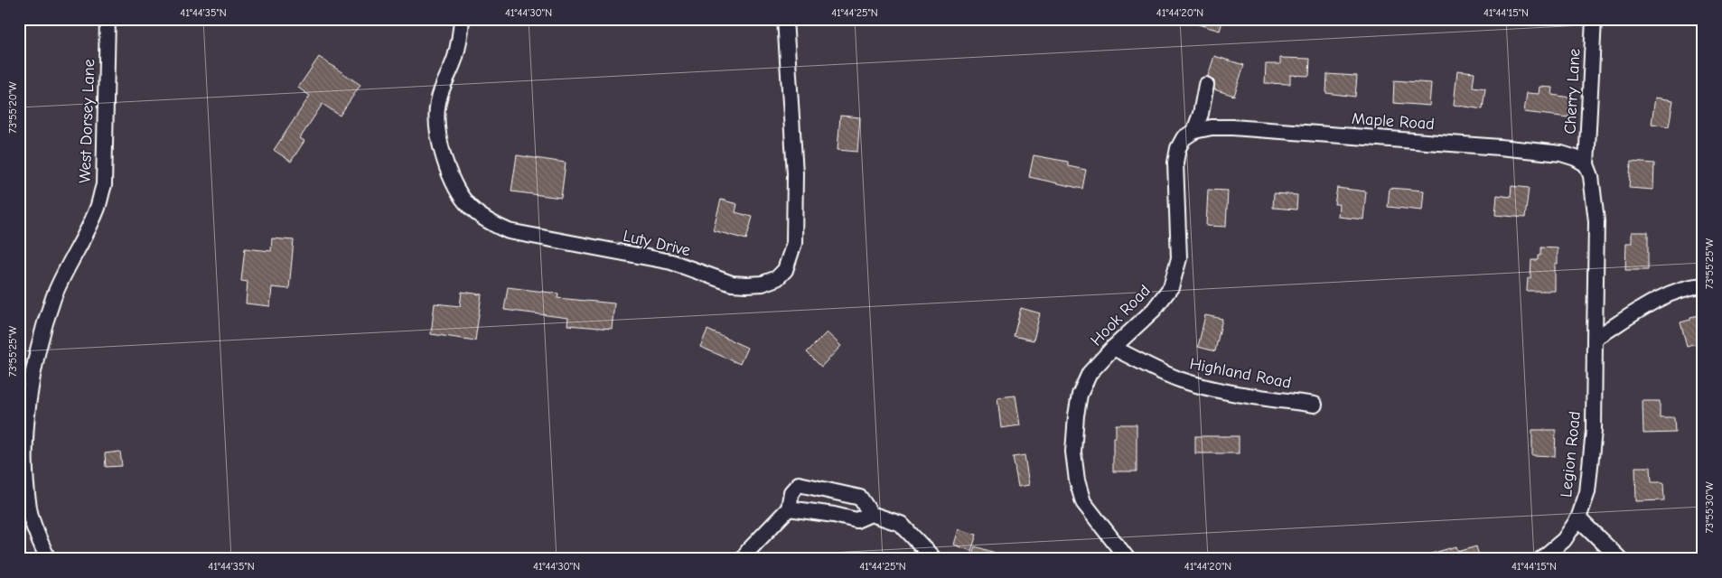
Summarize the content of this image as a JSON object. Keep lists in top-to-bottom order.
{
  "streets": {
    "street": [
      "Cherry Lane",
      "West Dorsey Lane",
      "Maple Road",
      "Luty Drive",
      "Hook Road",
      "Highland Road",
      "Legion Road"
    ]
  },
  "crossings": [
    ["Cherry Lane", "Maple Road"],
    ["Cherry Lane", "Legion Road"],
    ["Maple Road", "Hook Road"],
    ["Maple Road", "Legion Road"],
    ["Hook Road", "Highland Road"]
  ],
  "coordinates": [
    "41°44'35\"N",
    "41°44'30\"N",
    "41°44'25\"N",
    "41°44'20\"N",
    "41°44'15\"N",
    "73°55'20\"W",
    "73°55'25\"W",
    "73°55'30\"W"
  ]
}
